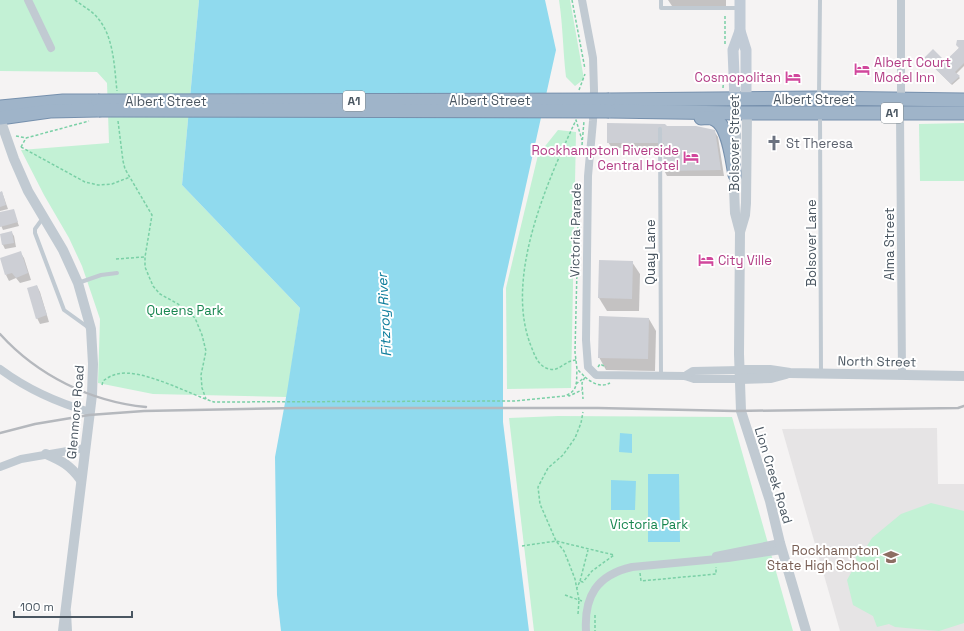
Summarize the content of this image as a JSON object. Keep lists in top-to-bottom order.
{
  "streets": {
    "highway": ["Albert Street", "A1", "Bolsover Street"],
    "street": [
      "Victoria Parade",
      "Alma Street",
      "North Street",
      "Glenmore Road",
      "Lion Creek Road"
    ],
    "lane": ["Bolsover Lane", "Quay Lane"]
  },
  "crossings": [
    ["Albert Street", "A1"],
    ["Albert Street", "Bolsover Street"],
    ["Albert Street", "Bolsover Lane"],
    ["Albert Street", "Alma Street"],
    ["A1", "Glenmore Road"],
    ["Bolsover Street", "North Street"],
    ["Bolsover Street", "Lion Creek Road"],
    ["Victoria Parade", "North Street"],
    ["Bolsover Lane", "North Street"],
    ["Alma Street", "North Street"],
    ["Quay Lane", "North Street"],
    ["North Street", "Lion Creek Road"]
  ],
  "water": ["Fitzroy River"],
  "parks": ["Queens Park", "Victoria Park"],
  "places": {
    "hotel": [
      "Albert Court Model Inn",
      "Cosmopolitan",
      "Rockhampton Riverside Central Hotel",
      "City Ville"
    ],
    "church": ["St Theresa"],
    "school or university": ["Rockhampton State High School"]
  },
  "scale_bar": "100 m"
}
